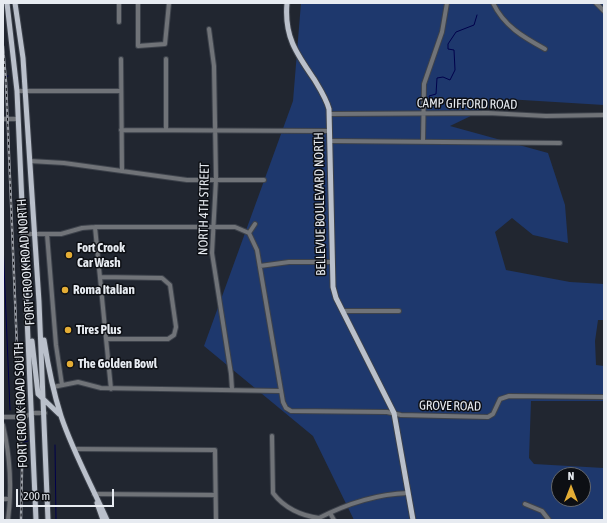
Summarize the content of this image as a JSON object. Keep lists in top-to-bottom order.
{
  "streets": {
    "main road": ["BELLEVUE BOULEVARD NORTH", "FORT CROOK ROAD NORTH", "FORT CROOK ROAD SOUTH"],
    "street": ["CAMP GIFFORD ROAD", "NORTH 4TH STREET", "GROVE ROAD"]
  },
  "crossings": [
    ["CAMP GIFFORD ROAD", "BELLEVUE BOULEVARD NORTH"],
    ["BELLEVUE BOULEVARD NORTH", "GROVE ROAD"]
  ],
  "places": [
    "Fort Crook Car Wash",
    "Roma Italian",
    "Tires Plus",
    "The Golden Bowl"
  ],
  "scale_bar": "200 m",
  "north": "top"
}
